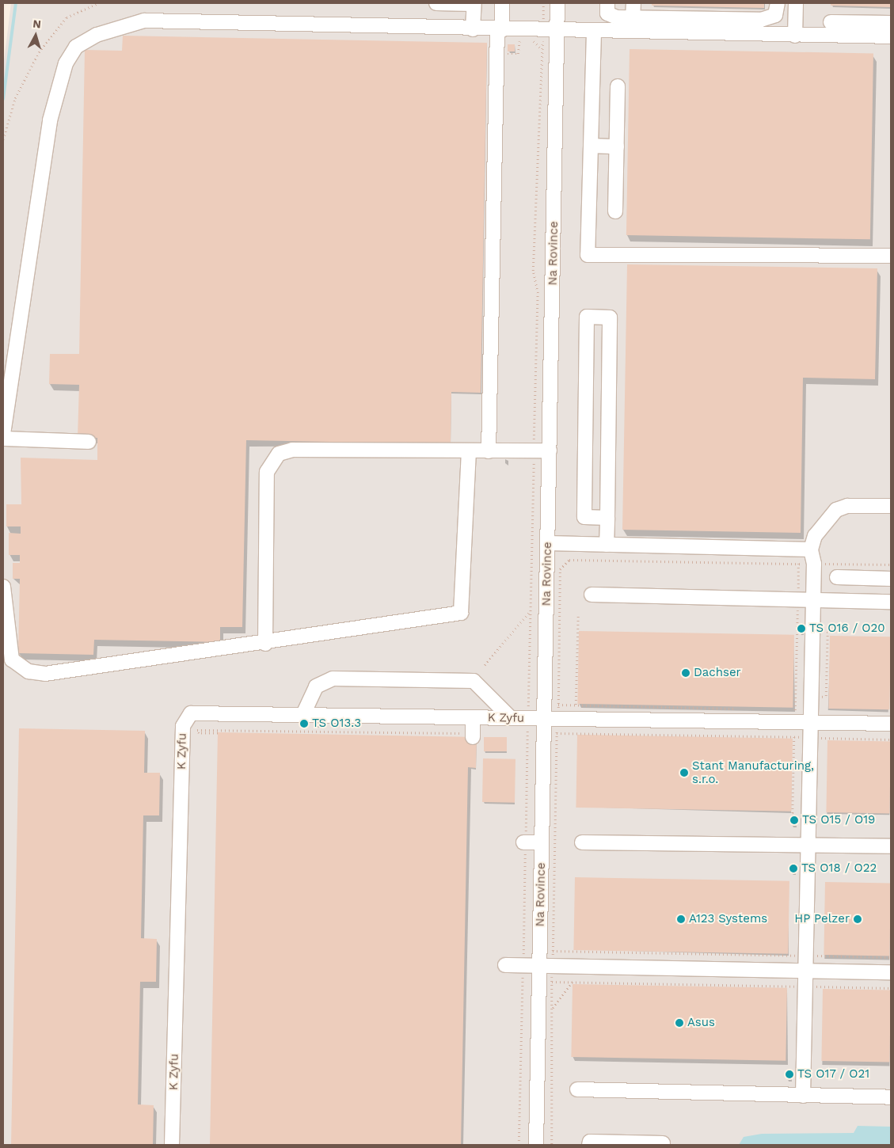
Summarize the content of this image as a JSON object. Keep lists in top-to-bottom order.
{
  "streets": {
    "street": ["Na Rovince", "K Zyfu"]
  },
  "crossings": [
    ["Na Rovince", "K Zyfu"]
  ],
  "places": [
    "TS O16 / O20",
    "Dachser",
    "TS O13.3",
    "Stant Manufacturing, s.r.o.",
    "TS O15 / O19",
    "TS O18 / O22",
    "A123 Systems",
    "HP Pelzer",
    "Asus",
    "TS O17 / O21"
  ],
  "north": "top"
}
